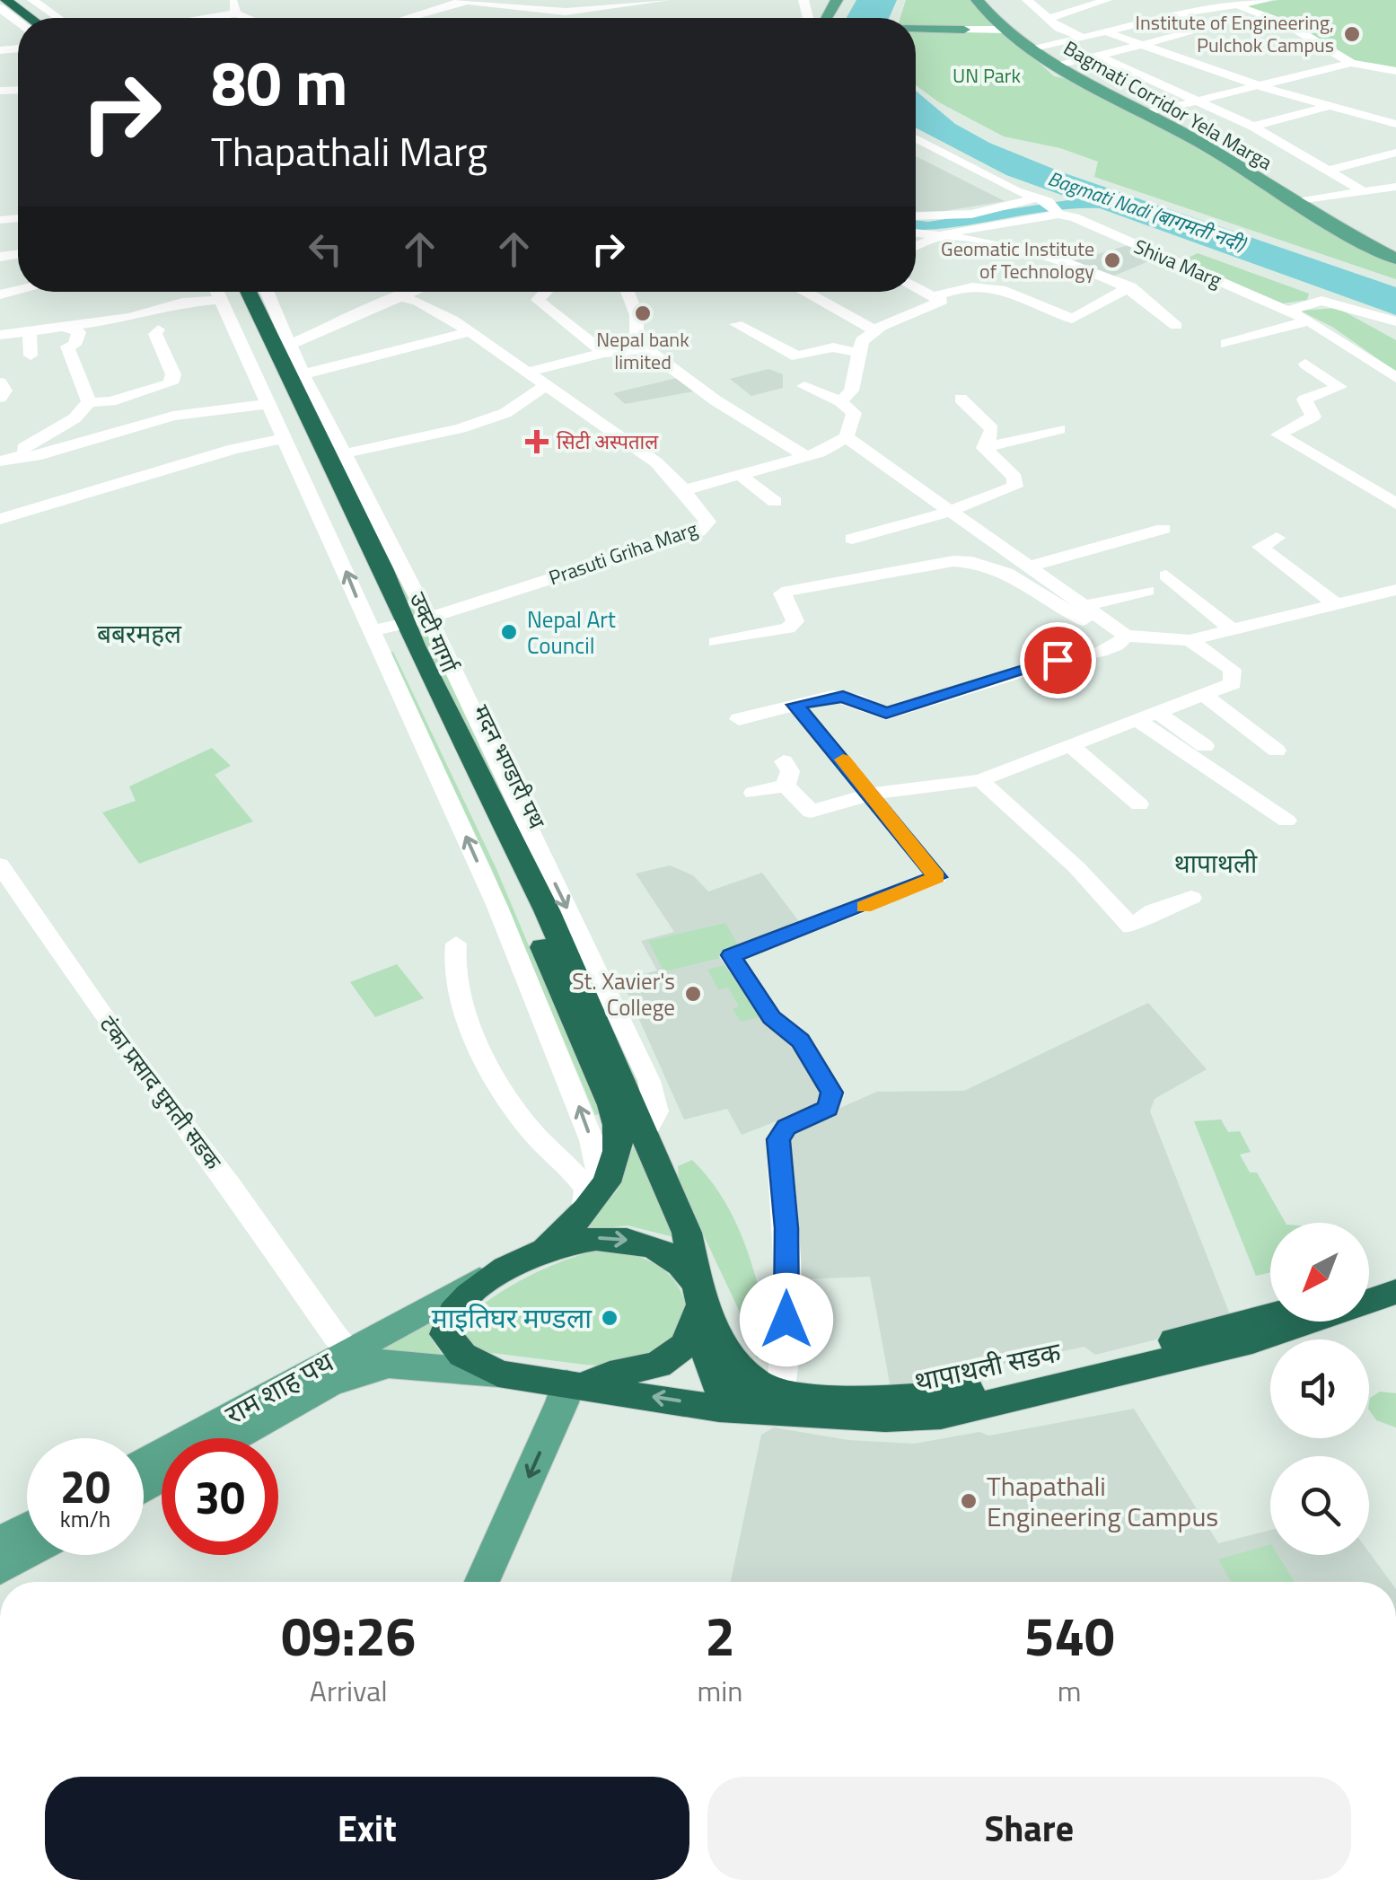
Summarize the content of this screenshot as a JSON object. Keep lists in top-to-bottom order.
{
  "streets": {
    "highway": ["मदन भण्डारी पथ", "थापाथली सडक"],
    "main road": ["Bagmati Corridor Yela Marga", "राम शाह पथ"],
    "street": [
      "Shiva Marg",
      "Prasuti Griha Marg",
      "उक्टी मार्गा",
      "टंका प्रसाद घुमती सडक"
    ]
  },
  "crossings": [
    ["Prasuti Griha Marg", "उक्टी मार्गा"],
    ["Prasuti Griha Marg", "मदन भण्डारी पथ"],
    ["उक्टी मार्गा", "मदन भण्डारी पथ"],
    ["मदन भण्डारी पथ", "थापाथली सडक"],
    ["टंका प्रसाद घुमती सडक", "राम शाह पथ"]
  ],
  "districts": ["बबरमहल", "थापाथली"],
  "water": ["Bagmati Nadi (बागमती नदी)"],
  "parks": ["UN Park"],
  "places": {
    "other": [
      "Institute of Engineering, Pulchok Campus",
      "Geomatic Institute of Technology",
      "Nepal bank limited",
      "Nepal Art Council",
      "St. Xavier's College",
      "माइतिघर मण्डला",
      "Thapathali Engineering Campus"
    ],
    "health": ["सिटी अस्पताल"]
  },
  "north": "bottom left",
  "page": {
    "turn": ["80 m", "Thapathali Marg"],
    "speed": "20 km/h",
    "limit": "30",
    "eta": [
      "09:26",
      "Arrival",
      "2",
      "min",
      "540",
      "m"
    ],
    "buttons": ["Exit", "Share"]
  }
}
